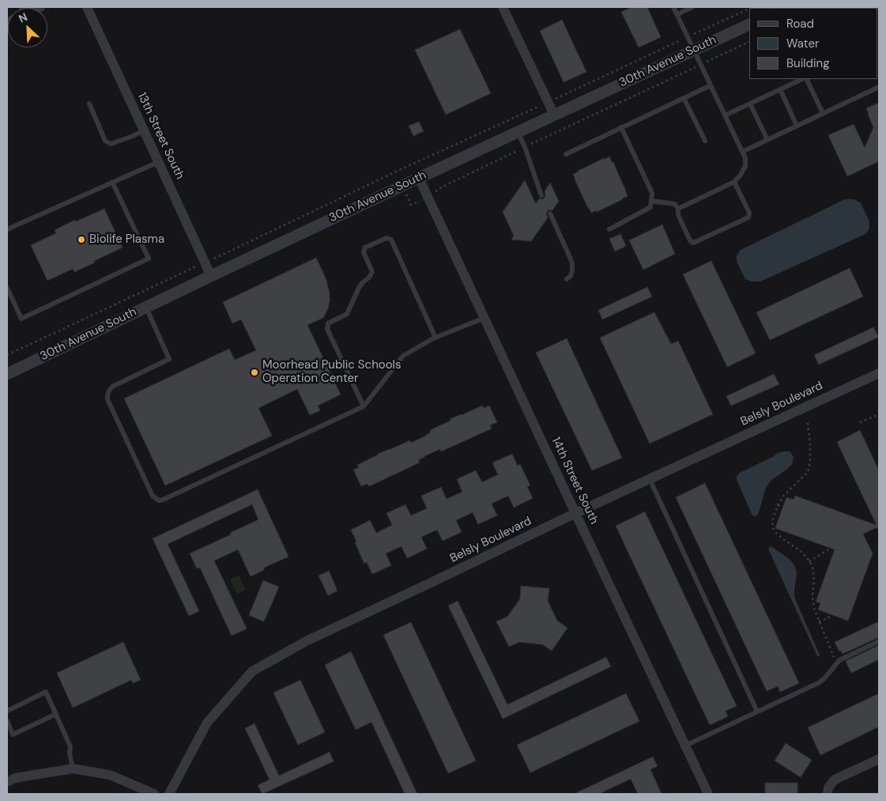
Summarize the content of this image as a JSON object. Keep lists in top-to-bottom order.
{
  "streets": {
    "street": [
      "30th Avenue South",
      "13th Street South",
      "Belsly Boulevard",
      "14th Street South"
    ]
  },
  "crossings": [
    ["30th Avenue South", "13th Street South"],
    ["30th Avenue South", "14th Street South"],
    ["Belsly Boulevard", "14th Street South"]
  ],
  "places": ["Biolife Plasma", "Moorhead Public Schools Operation Center"],
  "legend": ["Road", "Water", "Building"],
  "north": "top left"
}
